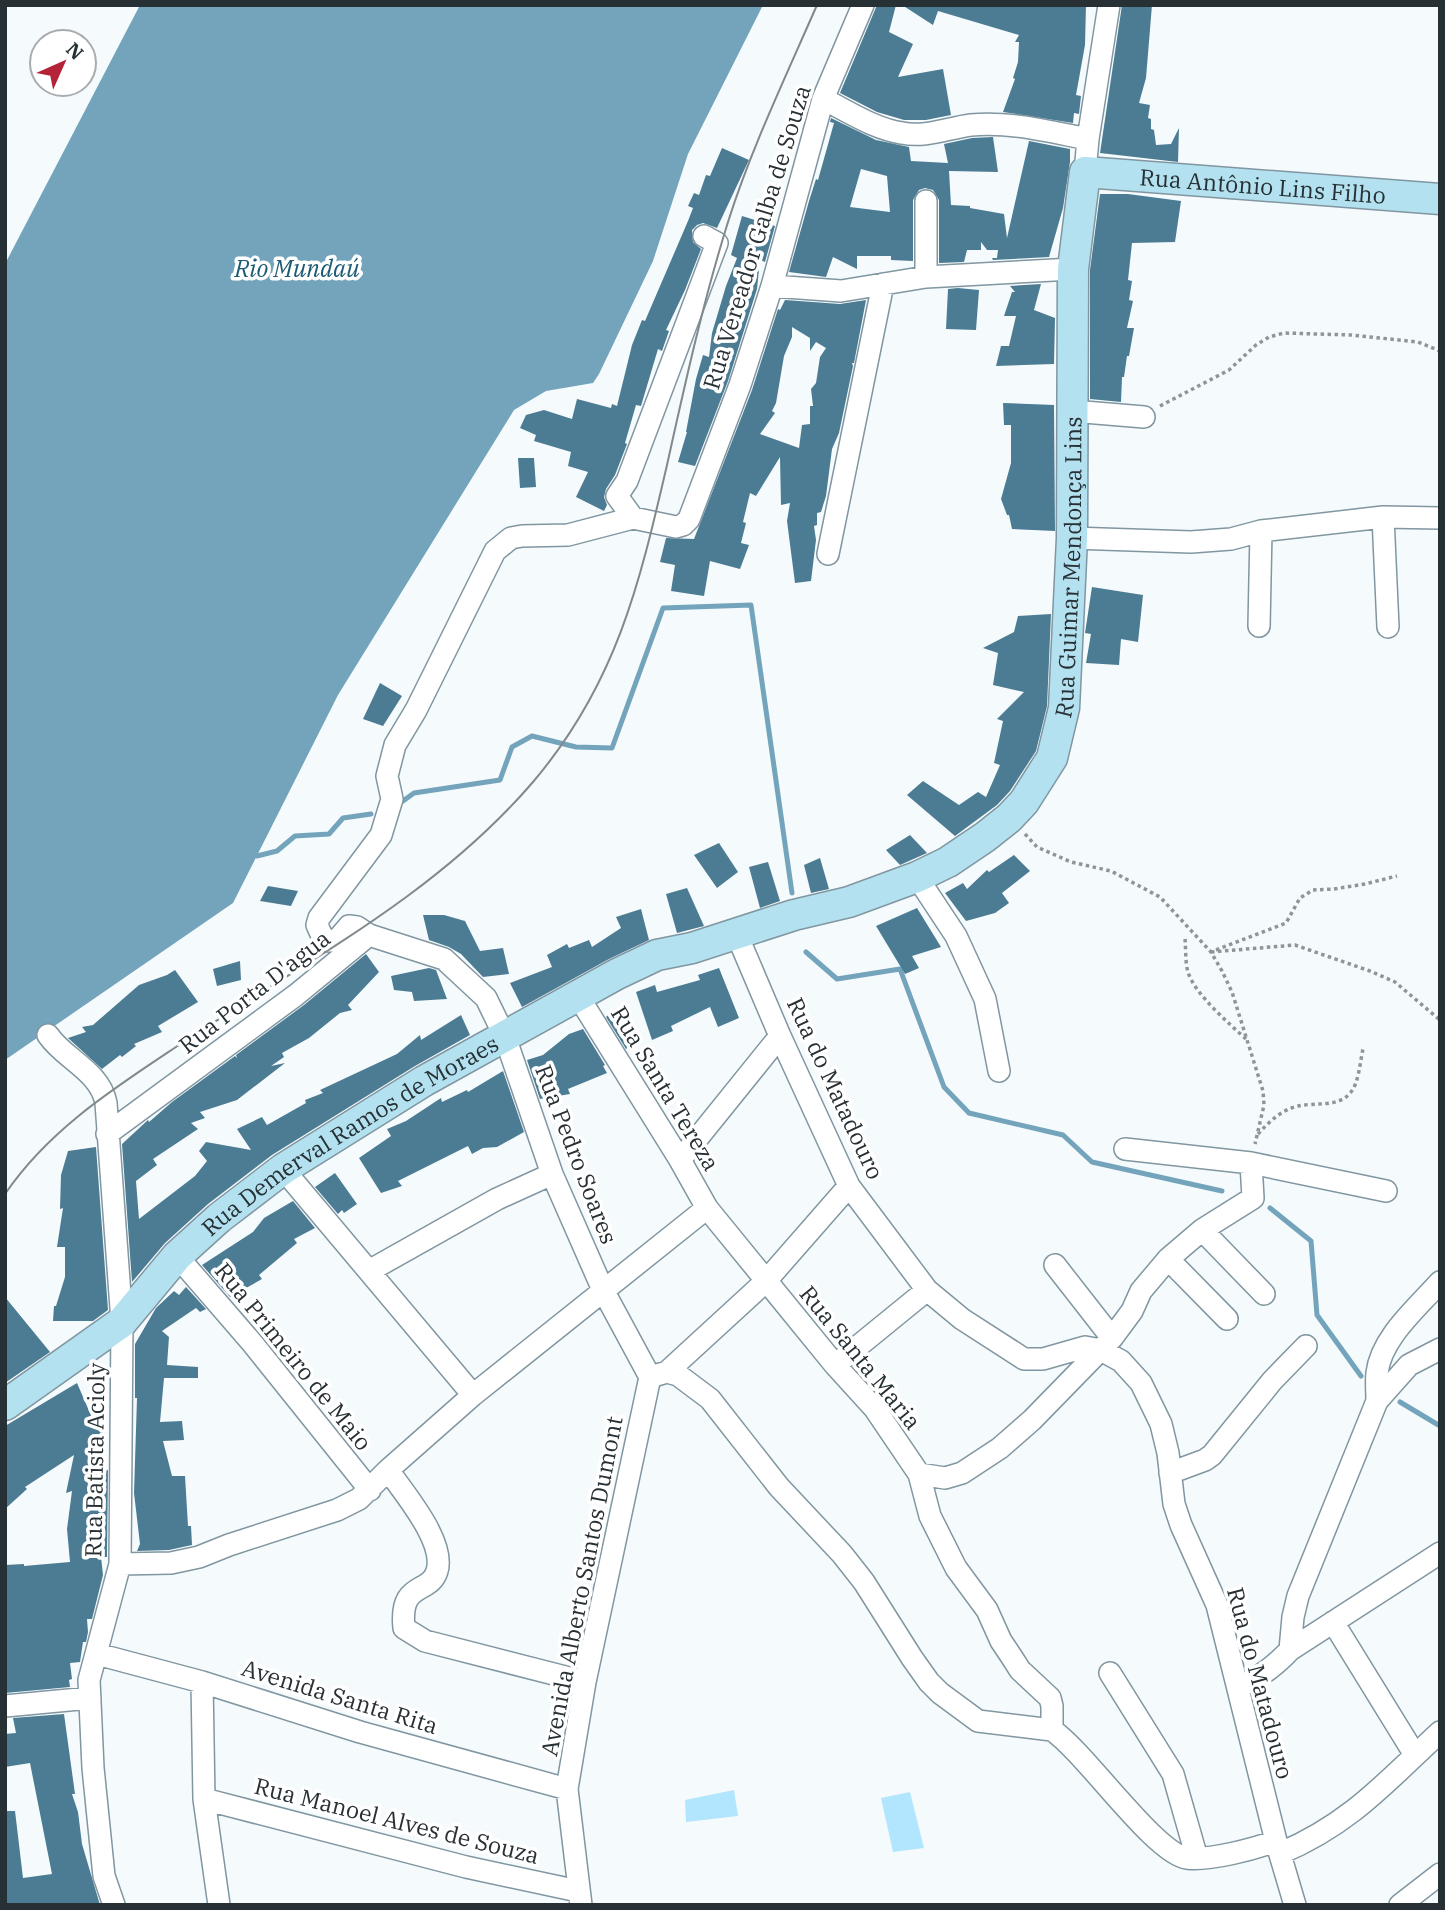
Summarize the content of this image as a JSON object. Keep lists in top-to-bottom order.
{
  "streets": {
    "street": [
      "Rua Antônio Lins Filho",
      "Rua Vereador Galba de Souza",
      "Rua Guimar Mendonça Lins",
      "Rua Porta D'agua",
      "Rua Santa Tereza",
      "Rua do Matadouro",
      "Rua Demerval Ramos de Moraes",
      "Rua Pedro Soares",
      "Rua Primeiro de Maio",
      "Rua Santa Maria",
      "Rua Batista Acioly",
      "Avenida Alberto Santos Dumont",
      "Avenida Santa Rita",
      "Rua Manoel Alves de Souza"
    ]
  },
  "crossings": [
    ["Rua Antônio Lins Filho", "Rua Guimar Mendonça Lins"],
    ["Rua Guimar Mendonça Lins", "Rua do Matadouro"],
    ["Rua Guimar Mendonça Lins", "Rua Demerval Ramos de Moraes"],
    ["Rua Porta D'agua", "Rua Pedro Soares"],
    ["Rua Porta D'agua", "Rua Batista Acioly"],
    ["Rua Santa Tereza", "Rua Demerval Ramos de Moraes"],
    ["Rua Santa Tereza", "Rua Santa Maria"],
    ["Rua do Matadouro", "Rua Demerval Ramos de Moraes"],
    ["Rua Demerval Ramos de Moraes", "Rua Pedro Soares"],
    ["Rua Demerval Ramos de Moraes", "Rua Primeiro de Maio"],
    ["Rua Demerval Ramos de Moraes", "Rua Batista Acioly"],
    ["Rua Batista Acioly", "Avenida Santa Rita"],
    ["Avenida Alberto Santos Dumont", "Avenida Santa Rita"],
    ["Avenida Alberto Santos Dumont", "Rua Manoel Alves de Souza"]
  ],
  "water": ["Rio Mundaú"],
  "north": "top right"
}
